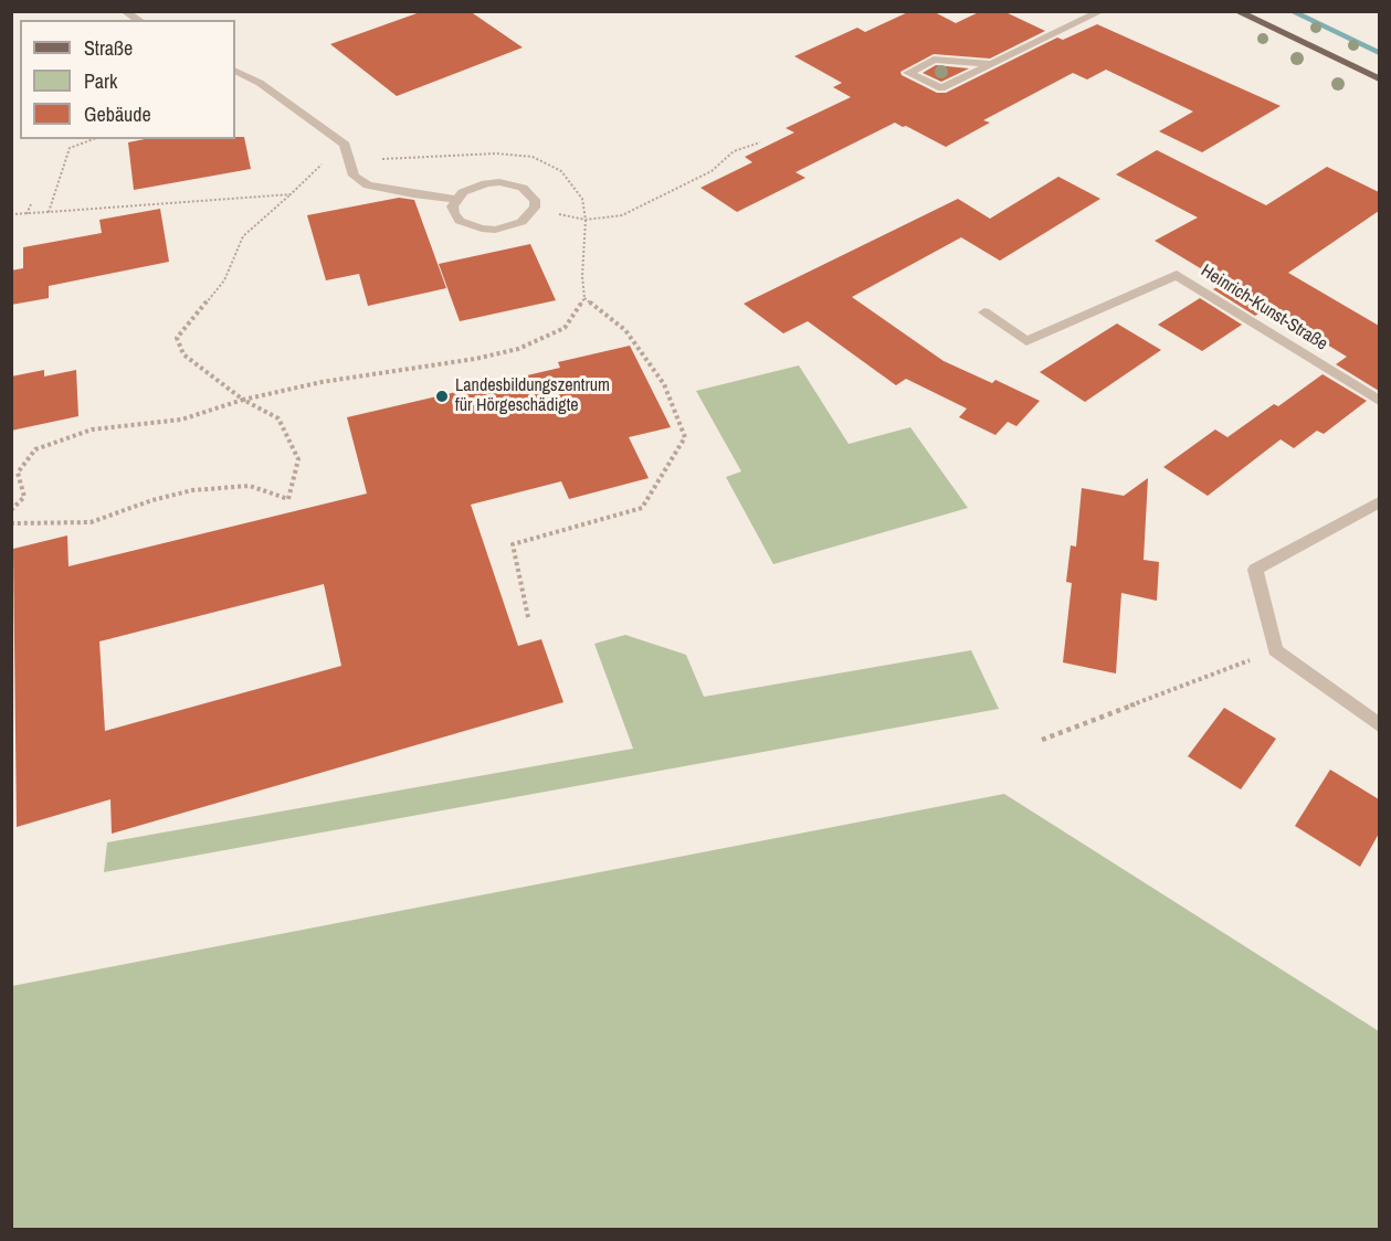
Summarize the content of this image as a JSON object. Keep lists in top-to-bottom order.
{
  "streets": {
    "street": ["Heinrich-Kunst-Straße"]
  },
  "places": ["Landesbildungszentrum für Hörgeschädigte"],
  "legend": ["Straße", "Park", "Gebäude"]
}
